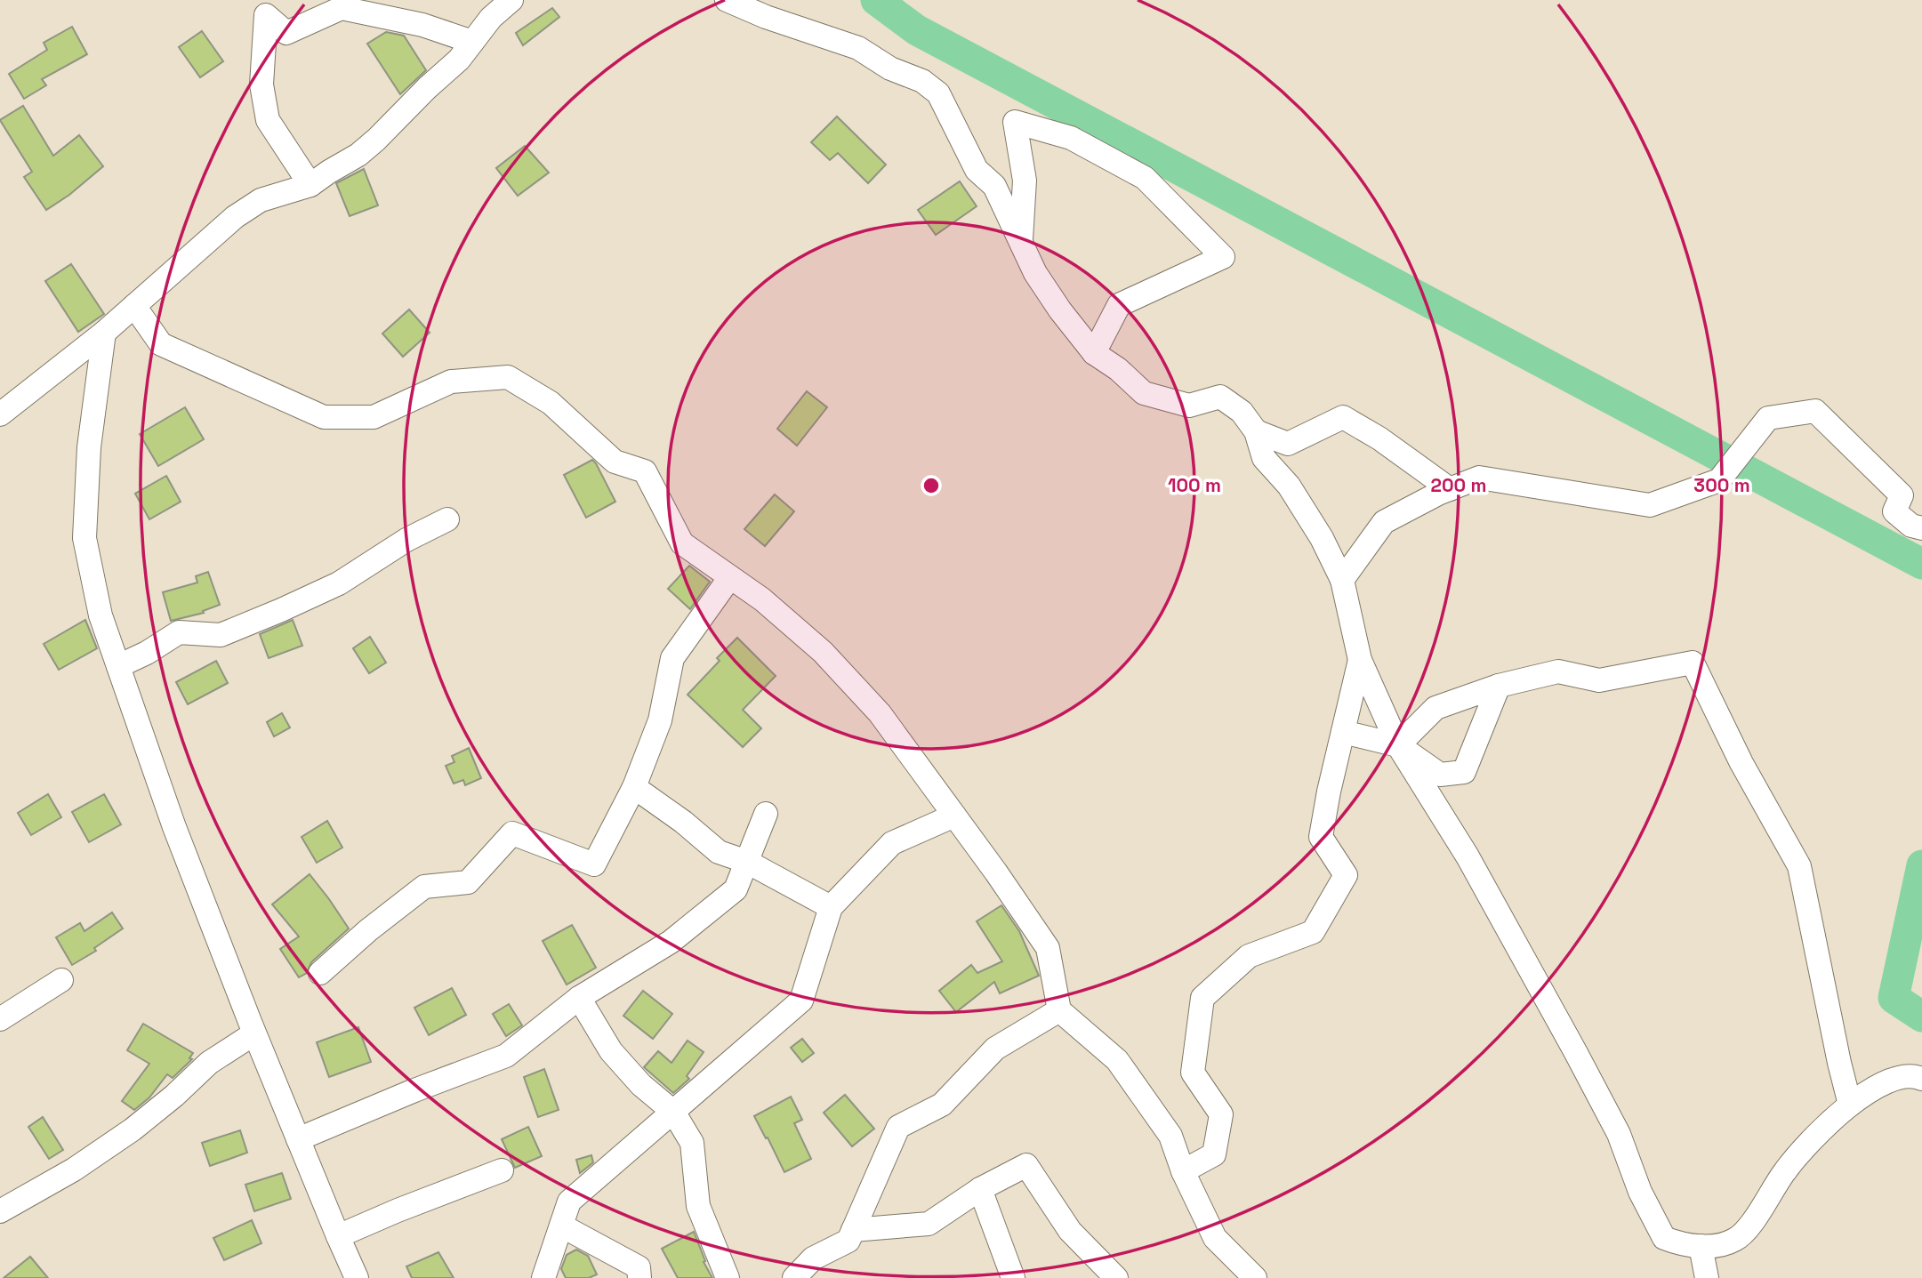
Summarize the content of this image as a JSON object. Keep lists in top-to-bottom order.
{
  "rings": ["100 m", "200 m", "300 m"]
}
